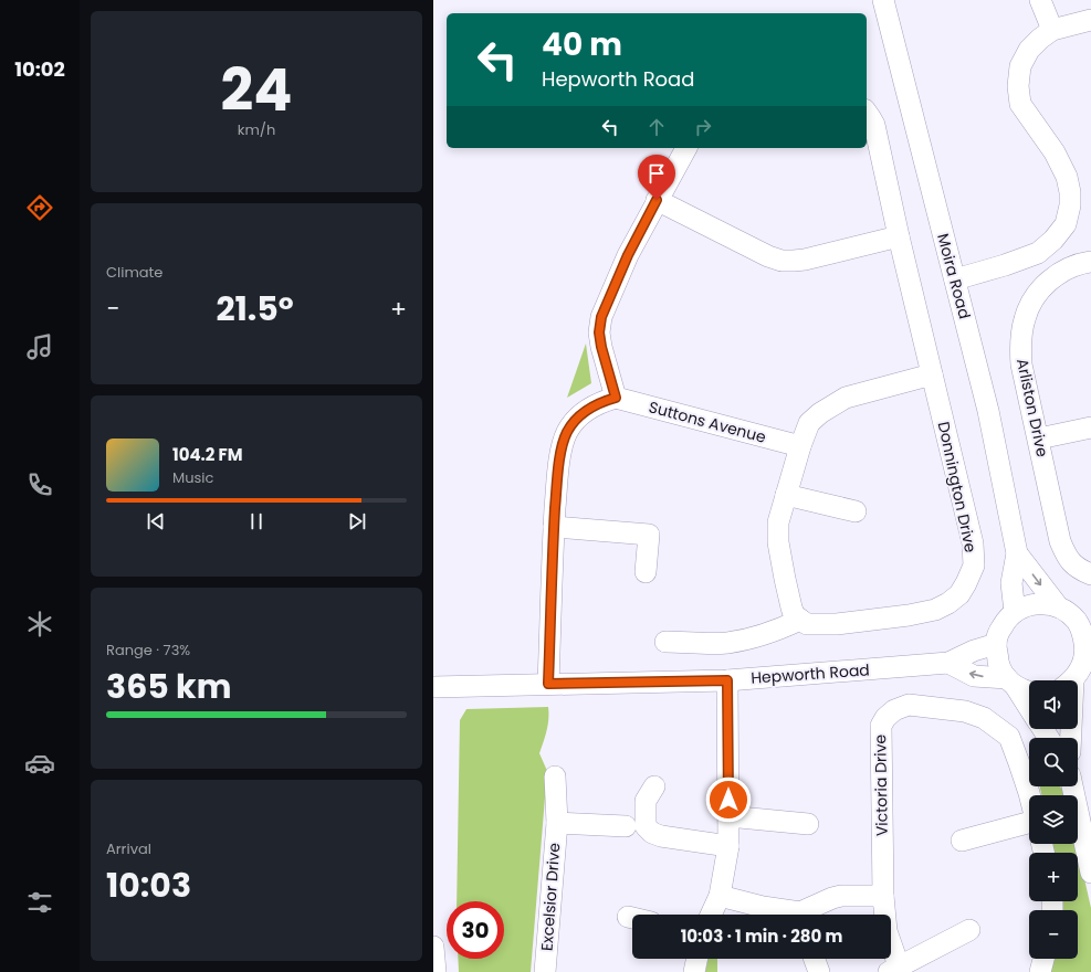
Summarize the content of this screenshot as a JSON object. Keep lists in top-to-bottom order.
{
  "streets": {
    "street": [
      "Moira Road",
      "Arliston Drive",
      "Suttons Avenue",
      "Donnington Drive",
      "Hepworth Road",
      "Victoria Drive",
      "Excelsior Drive"
    ]
  },
  "page": {
    "tabs": "10:02",
    "tile": [
      ["24", "km/h"],
      "Climate",
      ["Range · 73%", "365 km"],
      ["Arrival", "10:03"]
    ],
    "turn": ["40 m", "Hepworth Road"],
    "heat": ["−", "21.5°", "+"],
    "song": ["104.2 FM", "Music"],
    "map_buttons": ["+", "−"],
    "limit": "30",
    "trip": "10:03 · 1 min · 280 m"
  }
}
